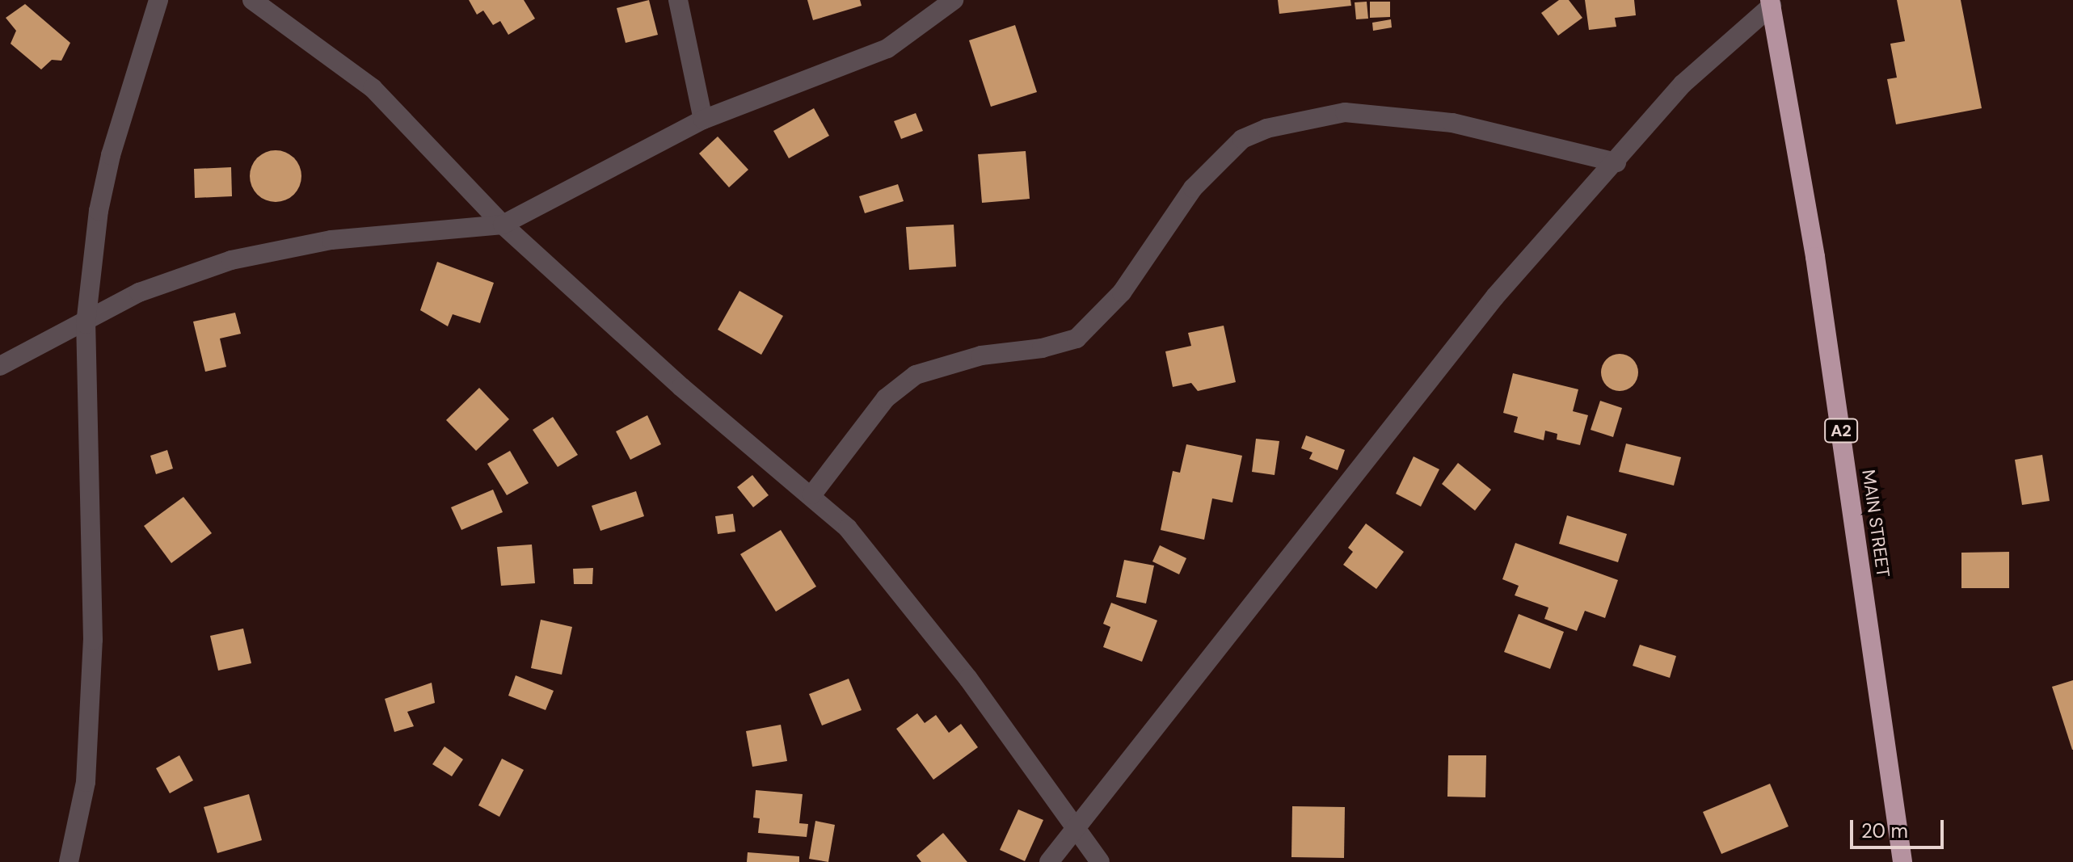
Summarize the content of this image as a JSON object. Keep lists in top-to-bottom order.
{
  "streets": {
    "highway": ["A2", "MAIN STREET"]
  },
  "scale_bar": "20 m"
}
